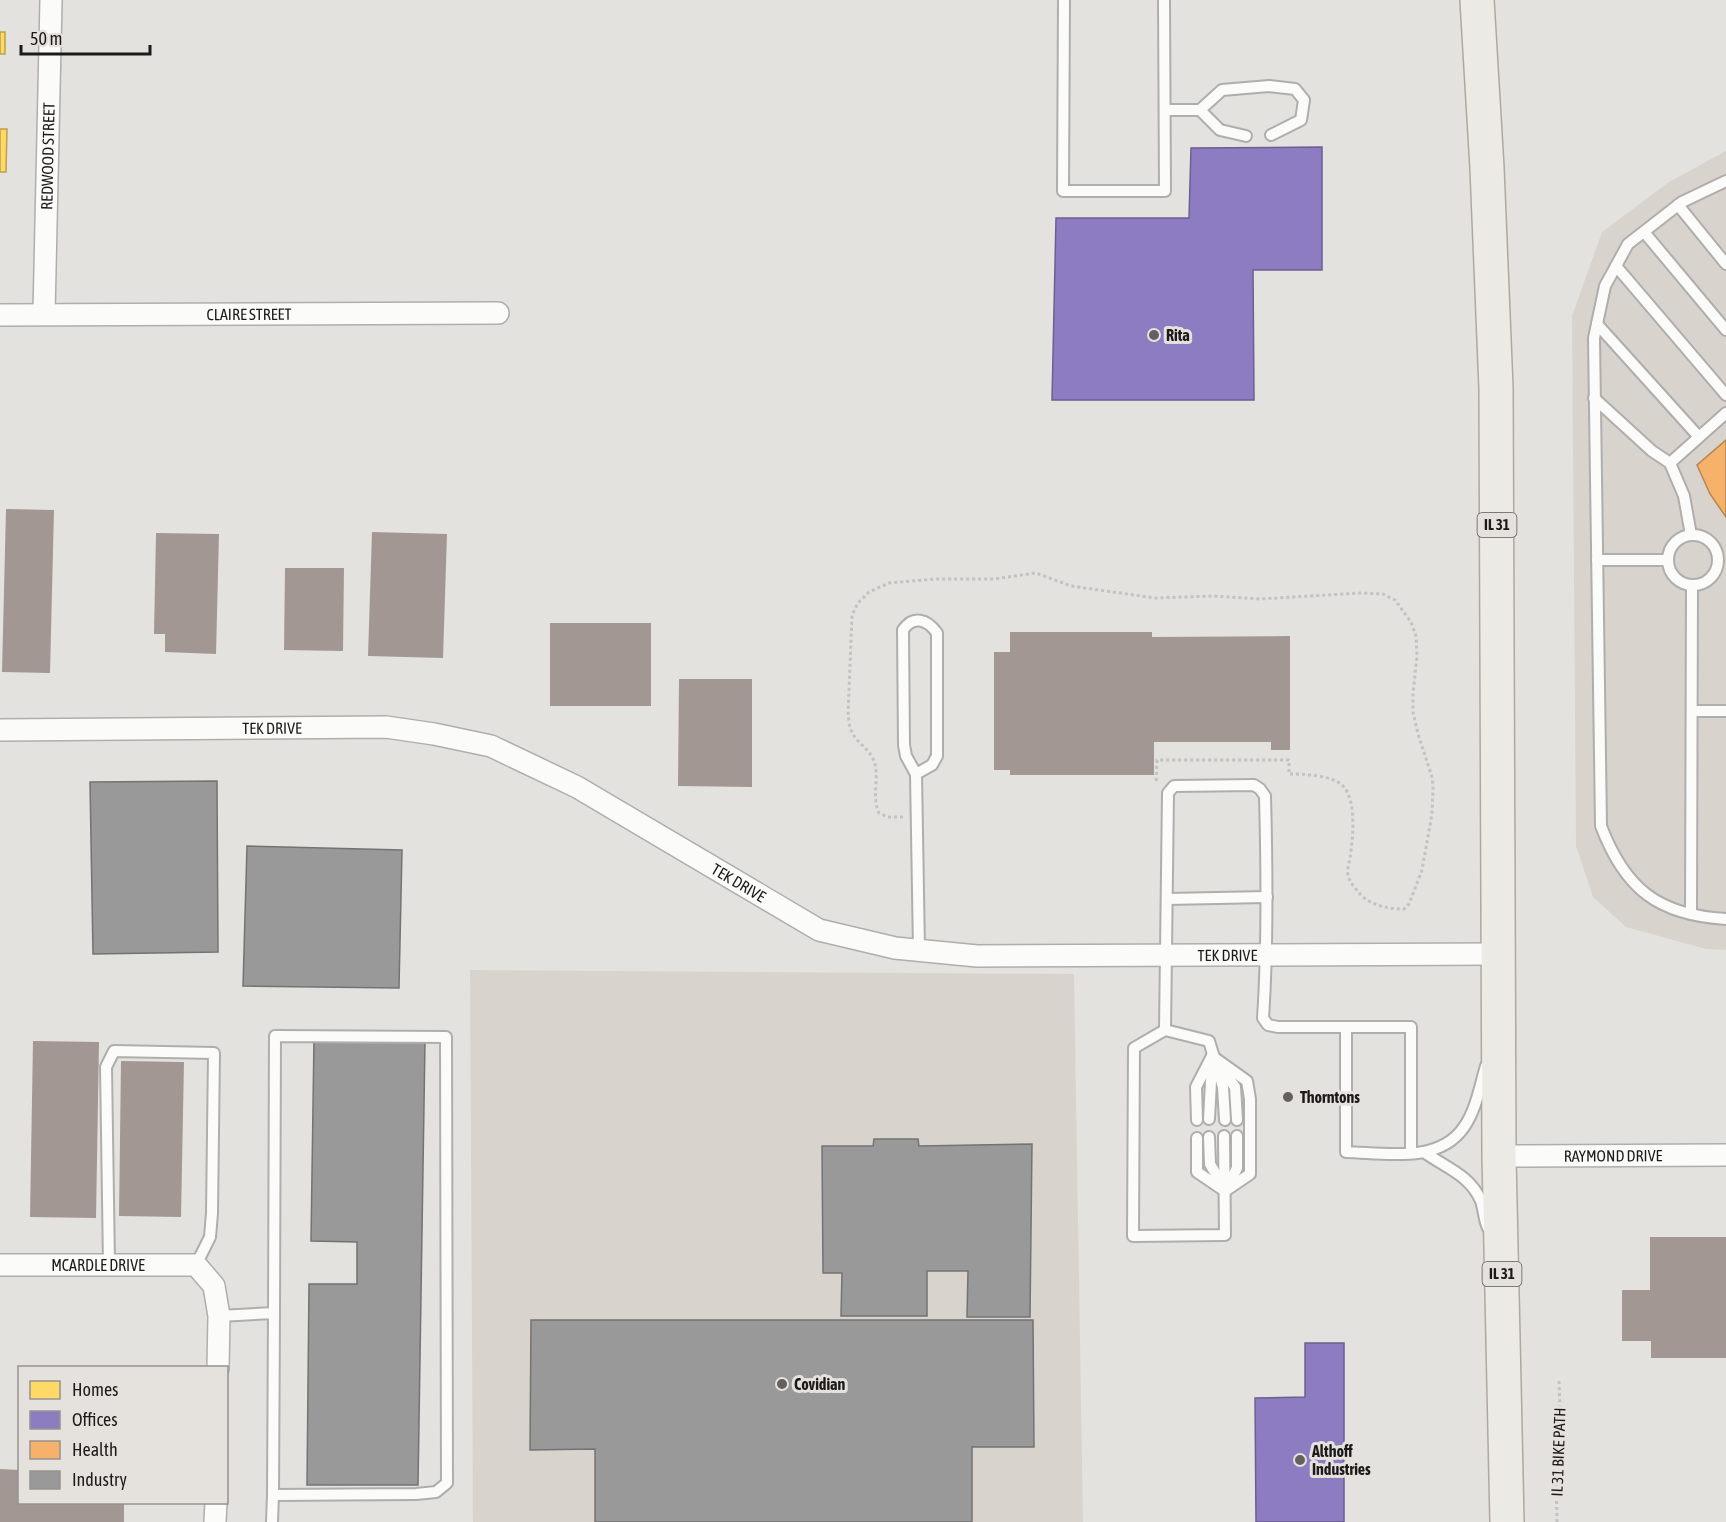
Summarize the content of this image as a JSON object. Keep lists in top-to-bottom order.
{
  "streets": {
    "main road": ["IL 31"],
    "street": [
      "REDWOOD STREET",
      "CLAIRE STREET",
      "TEK DRIVE",
      "RAYMOND DRIVE",
      "MCARDLE DRIVE"
    ],
    "path": ["IL 31 BIKE PATH"]
  },
  "crossings": [
    ["REDWOOD STREET", "CLAIRE STREET"],
    ["IL 31", "TEK DRIVE"],
    ["IL 31", "RAYMOND DRIVE"]
  ],
  "places": [
    "Rita",
    "Thorntons",
    "Covidian",
    "Althoff Industries"
  ],
  "legend": [
    "Homes",
    "Offices",
    "Health",
    "Industry"
  ],
  "scale_bar": "50 m"
}
